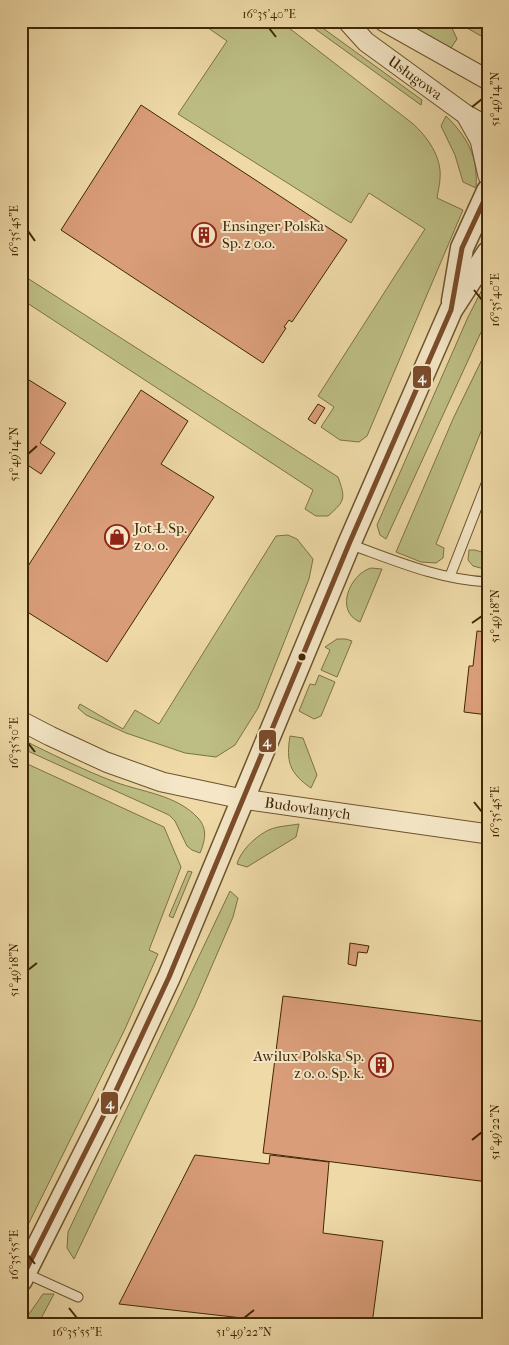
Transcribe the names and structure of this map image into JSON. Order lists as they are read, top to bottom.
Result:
{
  "streets": {
    "street": ["Usługowa", "Budowlanych"]
  },
  "places": {
    "building": ["Ensinger Polska Sp. z o.o.", "Awilux Polska Sp. z o. o. Sp. k."],
    "shop": ["Jot-Ł Sp. z o. o."]
  },
  "lines": ["transit line 4"],
  "coordinates": [
    "16°35'40\"E",
    "51°49'14\"N",
    "16°35'45\"E",
    "51°49'18\"N",
    "16°35'50\"E",
    "51°49'22\"N",
    "16°35'55\"E"
  ]
}
